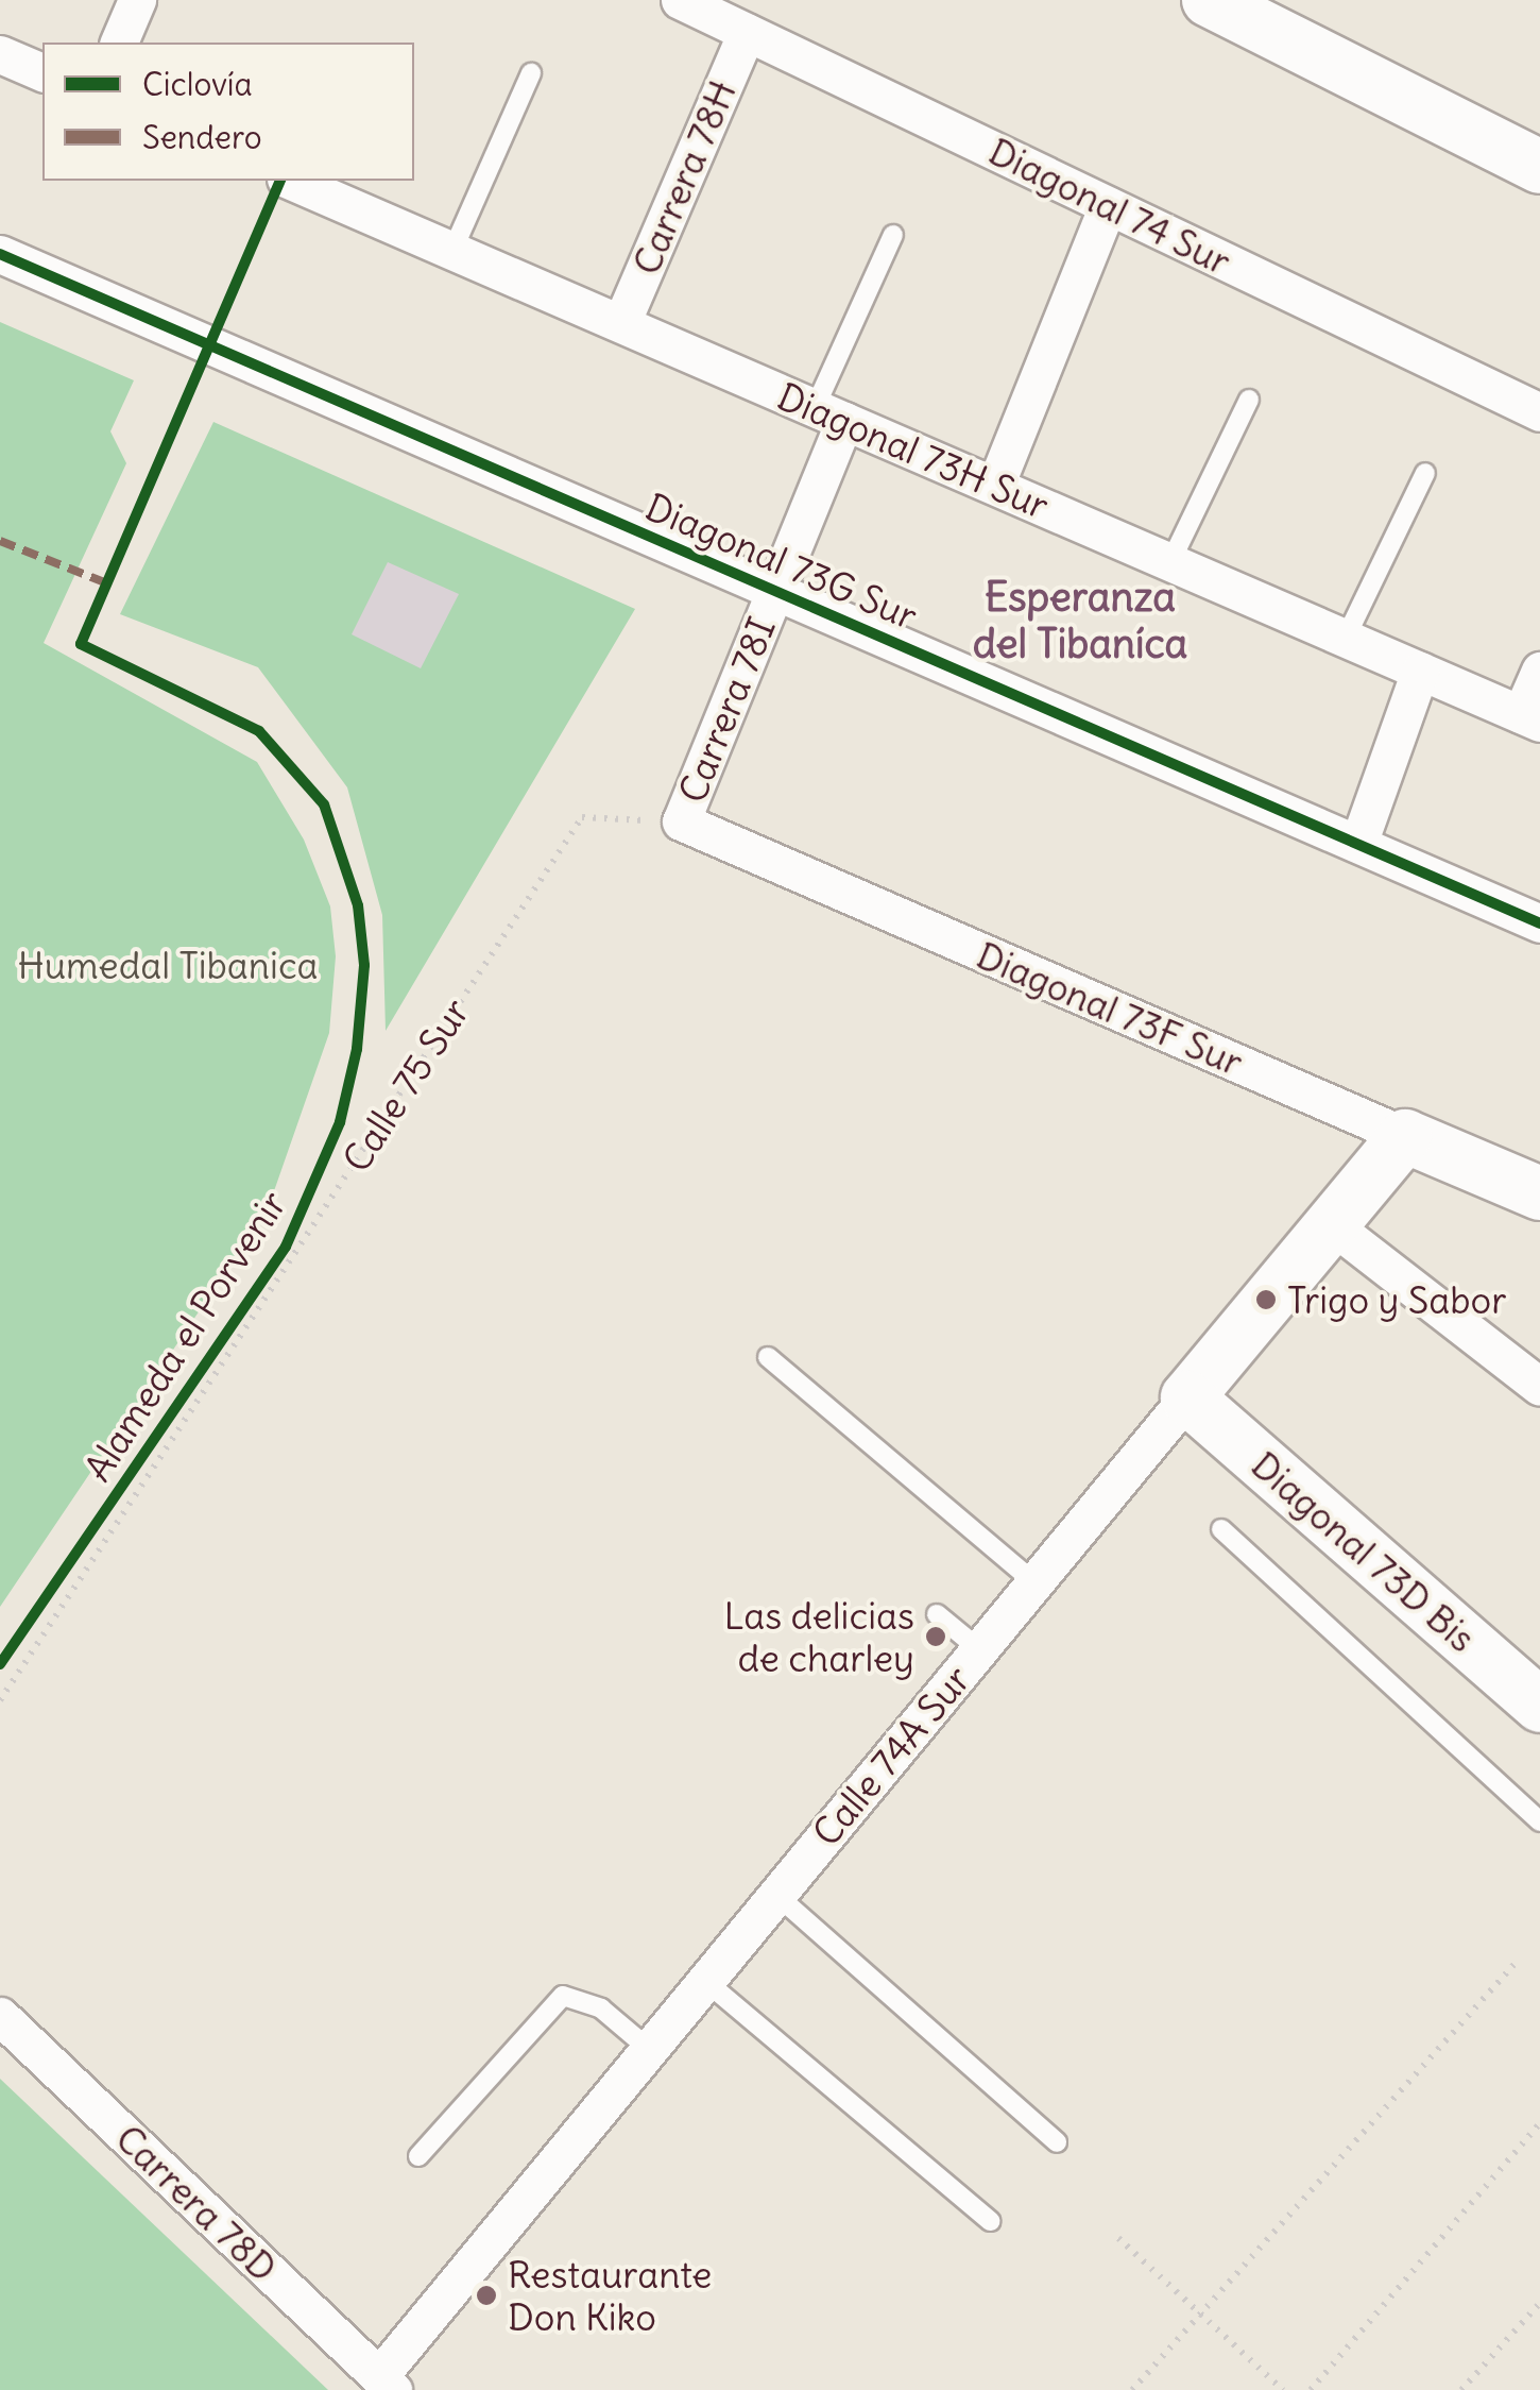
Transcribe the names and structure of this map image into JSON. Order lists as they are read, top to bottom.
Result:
{
  "streets": {
    "street": [
      "Carrera 78H",
      "Diagonal 74 Sur",
      "Diagonal 73H Sur",
      "Diagonal 73G Sur",
      "Carrera 78I",
      "Diagonal 73F Sur",
      "Diagonal 73D Bis",
      "Calle 74A Sur",
      "Carrera 78D"
    ],
    "path": ["Alameda el Porvenir"],
    "cycle path": ["Calle 75 Sur"]
  },
  "crossings": [
    ["Carrera 78H", "Diagonal 74 Sur"],
    ["Carrera 78H", "Diagonal 73H Sur"],
    ["Diagonal 73H Sur", "Carrera 78I"],
    ["Diagonal 73G Sur", "Carrera 78I"],
    ["Carrera 78I", "Diagonal 73F Sur"],
    ["Carrera 78I", "Calle 75 Sur"],
    ["Diagonal 73F Sur", "Calle 75 Sur"],
    ["Diagonal 73F Sur", "Calle 74A Sur"],
    ["Diagonal 73D Bis", "Calle 74A Sur"],
    ["Calle 74A Sur", "Carrera 78D"]
  ],
  "districts": ["Esperanza del Tibaníca"],
  "parks": ["Humedal Tibanica"],
  "places": ["Trigo y Sabor", "Las delicias de charley", "Restaurante Don Kiko"],
  "legend": ["Ciclovía", "Sendero"]
}
